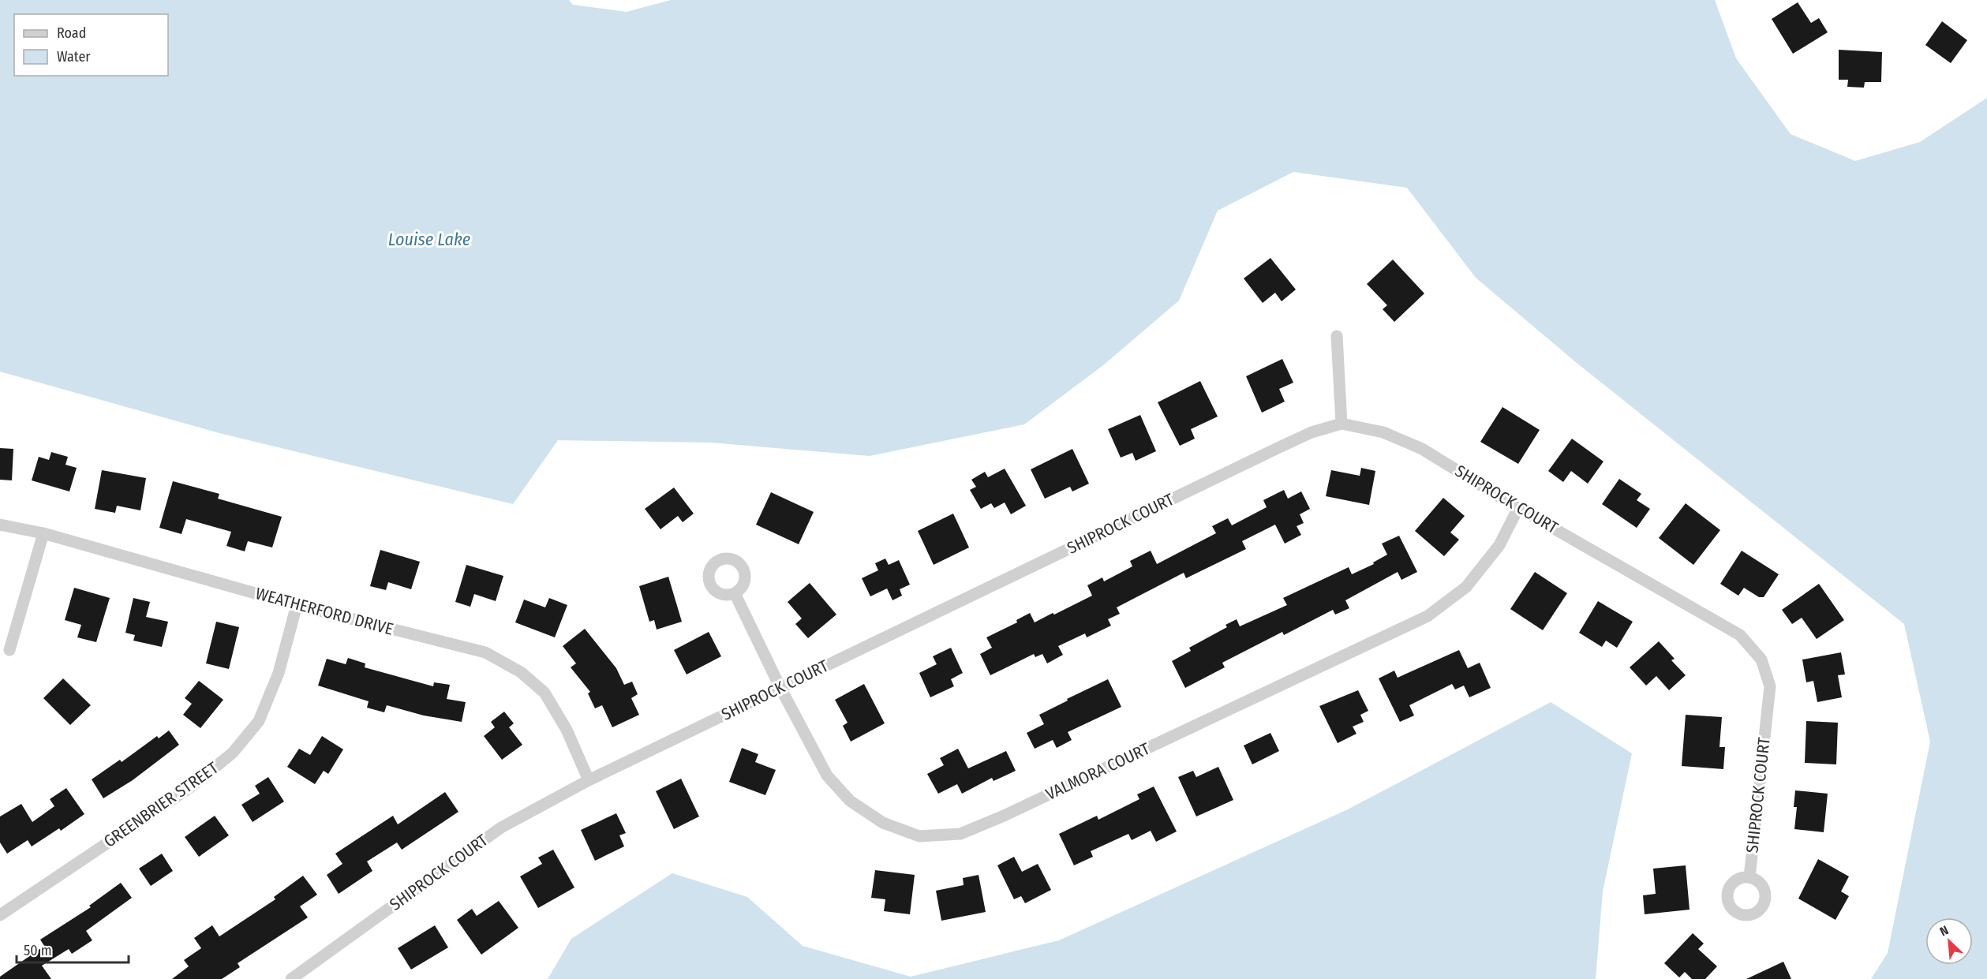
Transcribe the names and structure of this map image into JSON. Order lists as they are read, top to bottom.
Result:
{
  "streets": {
    "street": [
      "SHIPROCK COURT",
      "WEATHERFORD DRIVE",
      "VALMORA COURT",
      "GREENBRIER STREET"
    ]
  },
  "crossings": [
    ["SHIPROCK COURT", "WEATHERFORD DRIVE"],
    ["SHIPROCK COURT", "VALMORA COURT"],
    ["WEATHERFORD DRIVE", "GREENBRIER STREET"]
  ],
  "water": ["Louise Lake"],
  "legend": ["Road", "Water"],
  "scale_bar": "50 m",
  "north": "top left"
}
